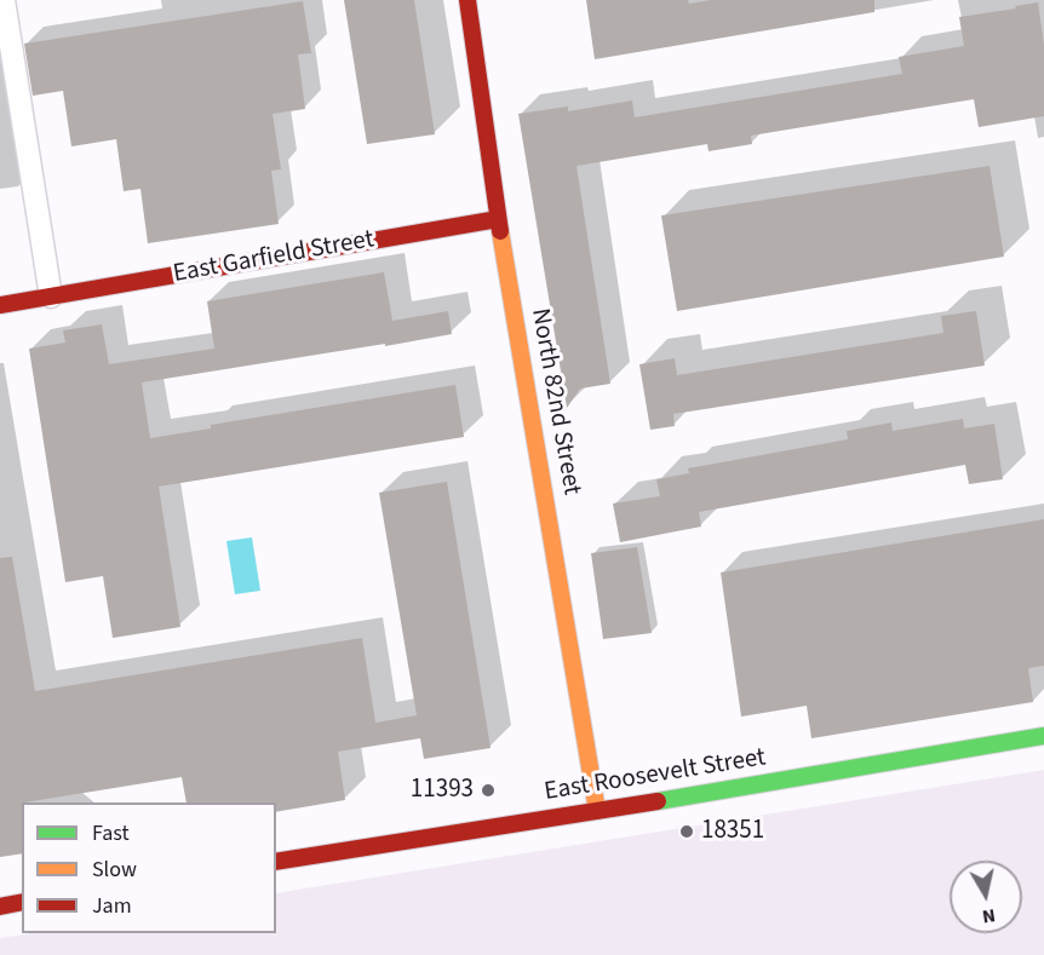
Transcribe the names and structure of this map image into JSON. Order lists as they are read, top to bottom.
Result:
{
  "streets": {
    "street": ["East Garfield Street", "North 82nd Street", "East Roosevelt Street"]
  },
  "crossings": [
    ["East Garfield Street", "North 82nd Street"],
    ["North 82nd Street", "East Roosevelt Street"]
  ],
  "places": ["11393", "18351"],
  "legend": ["Fast", "Slow", "Jam"],
  "north": "bottom"
}
